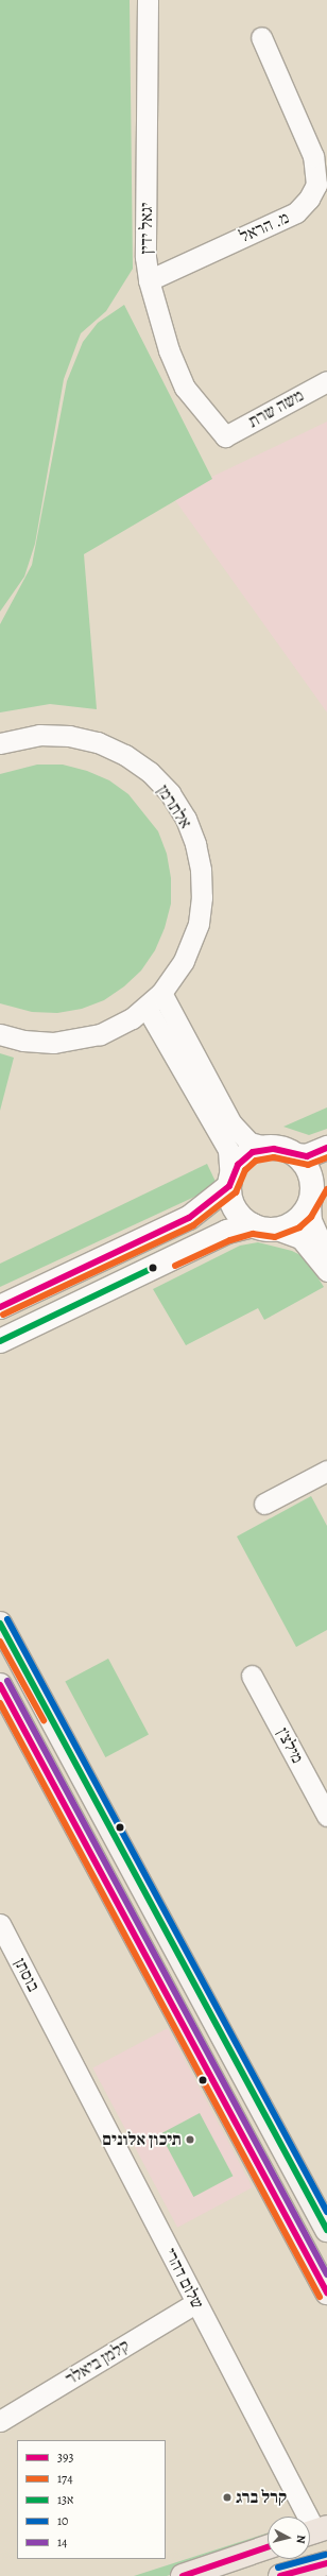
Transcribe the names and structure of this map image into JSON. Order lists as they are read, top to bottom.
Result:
{
  "streets": {
    "street": [
      "מ. הראל",
      "יגאל ידין",
      "משה שרת",
      "אלתרמן",
      "מילצ'ן",
      "בוסתן",
      "שלום דהרי",
      "קלמן ביאלר"
    ]
  },
  "crossings": [
    ["מ. הראל", "יגאל ידין"],
    ["יגאל ידין", "משה שרת"],
    ["בוסתן", "שלום דהרי"],
    ["שלום דהרי", "קלמן ביאלר"]
  ],
  "places": ["תיכון אלונים", "קרל ברג"],
  "lines": [
    "transit line 393",
    "transit line 174",
    "transit line 13א",
    "transit line 10",
    "transit line 14"
  ],
  "legend": [
    "393",
    "174",
    "13א",
    "10",
    "14"
  ],
  "north": "right"
}
